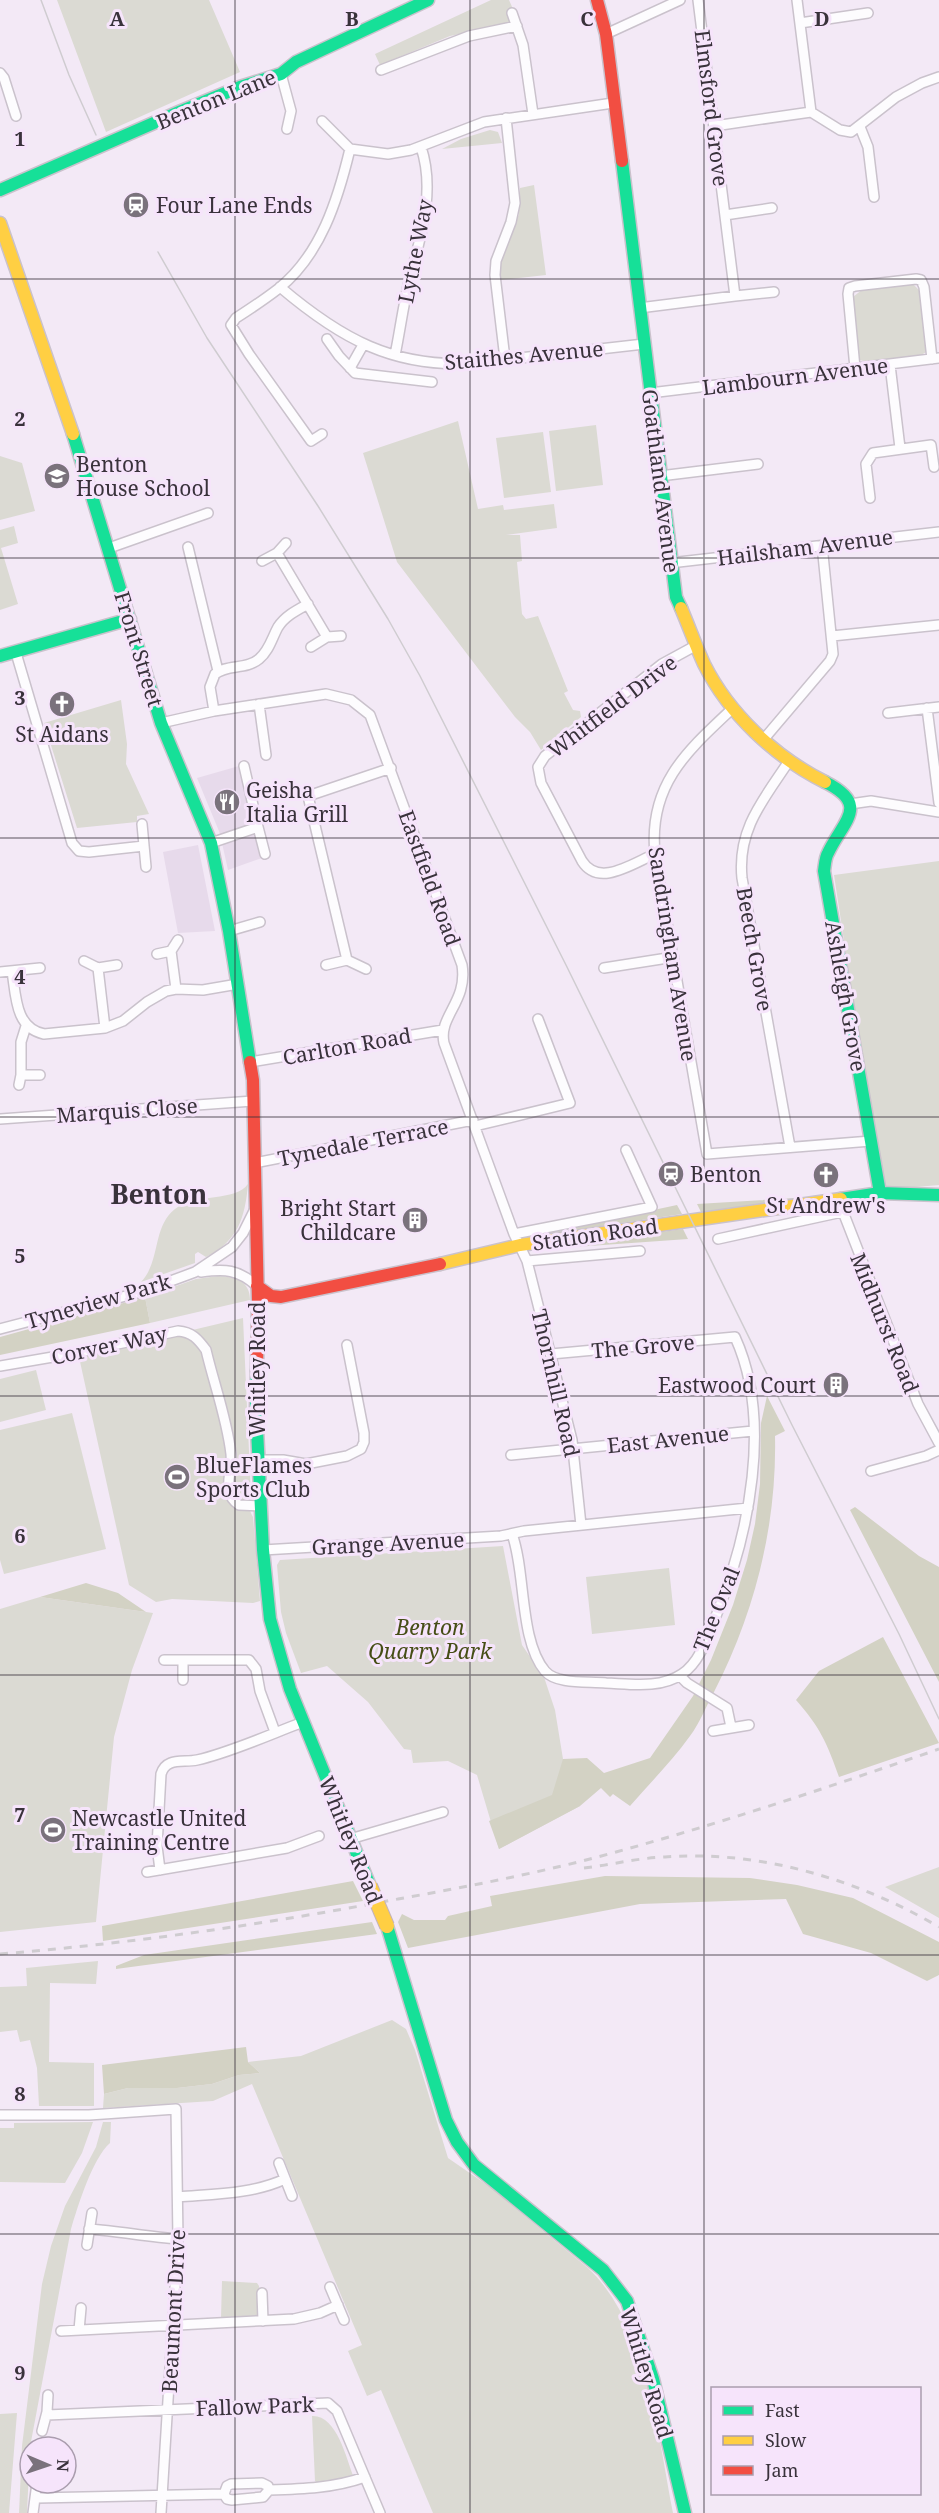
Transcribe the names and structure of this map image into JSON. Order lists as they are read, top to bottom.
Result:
{
  "streets": {
    "main road": [
      "Benton Lane",
      "Goathland Avenue",
      "Front Street",
      "Ashleigh Grove",
      "Station Road",
      "Whitley Road"
    ],
    "street": [
      "Elmsford Grove",
      "Lythe Way",
      "Staithes Avenue",
      "Lambourn Avenue",
      "Hailsham Avenue",
      "Whitfield Drive",
      "Eastfield Road",
      "Beech Grove",
      "Sandringham Avenue",
      "Carlton Road",
      "Marquis Close",
      "Tynedale Terrace",
      "Tyneview Park",
      "Midhurst Road",
      "Corver Way",
      "The Grove",
      "Thornhill Road",
      "East Avenue",
      "Grange Avenue",
      "The Oval",
      "Beaumont Drive",
      "Fallow Park"
    ]
  },
  "crossings": [
    ["Lythe Way", "Staithes Avenue"],
    ["Staithes Avenue", "Goathland Avenue"],
    ["Lambourn Avenue", "Goathland Avenue"],
    ["Goathland Avenue", "Hailsham Avenue"],
    ["Goathland Avenue", "Whitfield Drive"],
    ["Goathland Avenue", "Beech Grove"],
    ["Goathland Avenue", "Sandringham Avenue"],
    ["Goathland Avenue", "Ashleigh Grove"],
    ["Front Street", "Eastfield Road"],
    ["Front Street", "Carlton Road"],
    ["Front Street", "Whitley Road"],
    ["Whitfield Drive", "Sandringham Avenue"],
    ["Eastfield Road", "Carlton Road"],
    ["Beech Grove", "Sandringham Avenue"],
    ["Ashleigh Grove", "Station Road"],
    ["Marquis Close", "Whitley Road"],
    ["Tynedale Terrace", "Whitley Road"],
    ["Station Road", "Tyneview Park"],
    ["Station Road", "Midhurst Road"],
    ["Station Road", "Whitley Road"],
    ["Station Road", "Thornhill Road"],
    ["Tyneview Park", "Whitley Road"],
    ["Corver Way", "Whitley Road"],
    ["The Grove", "Thornhill Road"],
    ["The Grove", "The Oval"],
    ["Whitley Road", "Grange Avenue"],
    ["Thornhill Road", "East Avenue"],
    ["Thornhill Road", "Grange Avenue"],
    ["East Avenue", "The Oval"],
    ["Grange Avenue", "The Oval"],
    ["Beaumont Drive", "Fallow Park"]
  ],
  "districts": ["Benton"],
  "parks": ["Benton Quarry Park"],
  "places": {
    "station": ["Four Lane Ends", "Benton"],
    "school or university": ["Benton House School"],
    "church": ["St Aidans", "St Andrew's"],
    "restaurant": ["Geisha Italia Grill"],
    "building": ["Bright Start Childcare", "Eastwood Court"],
    "sports": ["BlueFlames Sports Club", "Newcastle United Training Centre"]
  },
  "legend": ["Fast", "Slow", "Jam"],
  "north": "right",
  "grid": {
    "columns": [
      "A",
      "B",
      "C",
      "D"
    ],
    "rows": [
      "1",
      "2",
      "3",
      "4",
      "5",
      "6",
      "7",
      "8",
      "9"
    ]
  }
}
